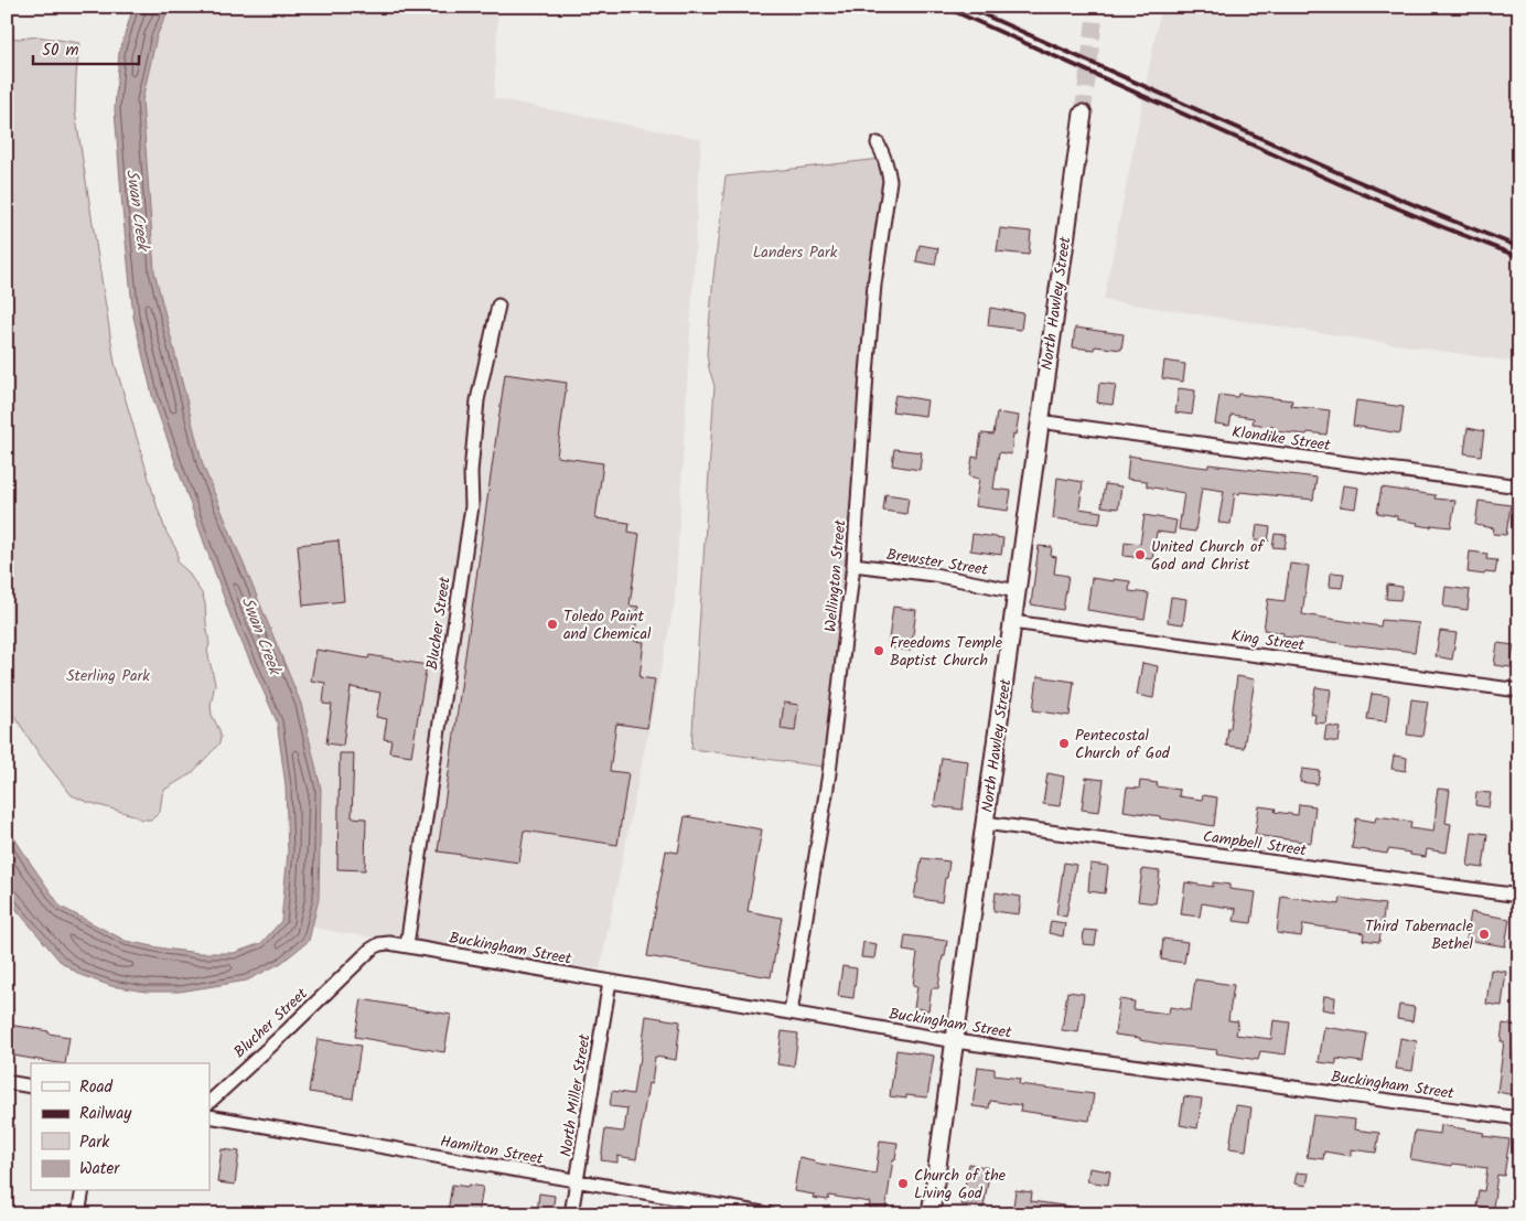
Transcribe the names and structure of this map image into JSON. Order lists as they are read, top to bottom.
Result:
{
  "streets": {
    "street": [
      "North Hawley Street",
      "Klondike Street",
      "Brewster Street",
      "Wellington Street",
      "Blucher Street",
      "King Street",
      "Campbell Street",
      "Buckingham Street",
      "North Miller Street",
      "Hamilton Street"
    ]
  },
  "crossings": [
    ["North Hawley Street", "Klondike Street"],
    ["North Hawley Street", "Brewster Street"],
    ["North Hawley Street", "King Street"],
    ["North Hawley Street", "Campbell Street"],
    ["North Hawley Street", "Buckingham Street"],
    ["Brewster Street", "Wellington Street"],
    ["Wellington Street", "Buckingham Street"],
    ["Blucher Street", "Buckingham Street"],
    ["Buckingham Street", "North Miller Street"],
    ["North Miller Street", "Hamilton Street"]
  ],
  "water": ["Swan Creek"],
  "parks": ["Landers Park", "Sterling Park"],
  "places": [
    "United Church of God and Christ",
    "Toledo Paint and Chemical",
    "Freedoms Temple Baptist Church",
    "Pentecostal Church of God",
    "Third Tabernacle Bethel",
    "Church of the Living God"
  ],
  "legend": [
    "Road",
    "Railway",
    "Park",
    "Water"
  ],
  "scale_bar": "50 m"
}
